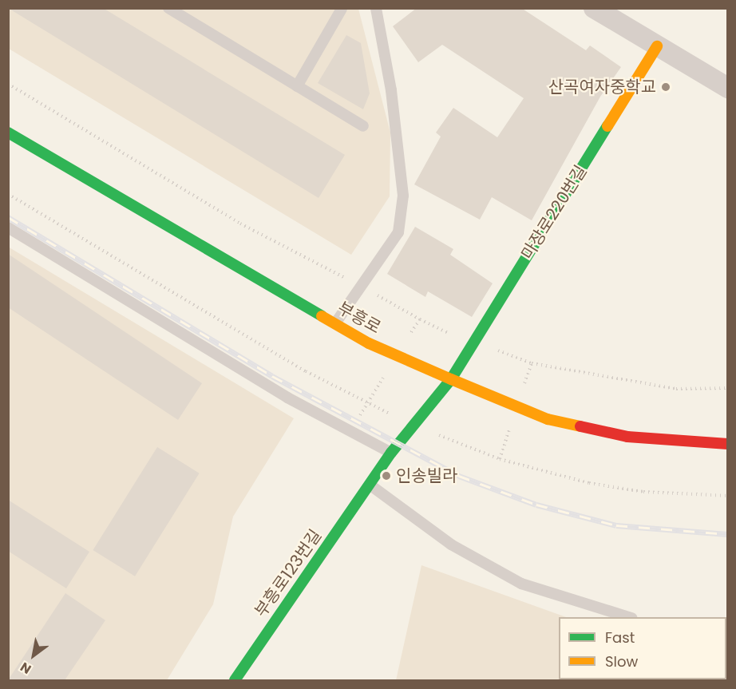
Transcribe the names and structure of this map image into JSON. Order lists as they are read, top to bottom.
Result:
{
  "streets": {
    "main road": ["마장로220번길", "부흥로", "부흥로123번길"]
  },
  "crossings": [
    ["마장로220번길", "부흥로"],
    ["마장로220번길", "부흥로123번길"],
    ["부흥로", "부흥로123번길"]
  ],
  "places": ["산곡여자중학교", "인송빌라"],
  "legend": ["Fast", "Slow"],
  "north": "bottom left"
}
